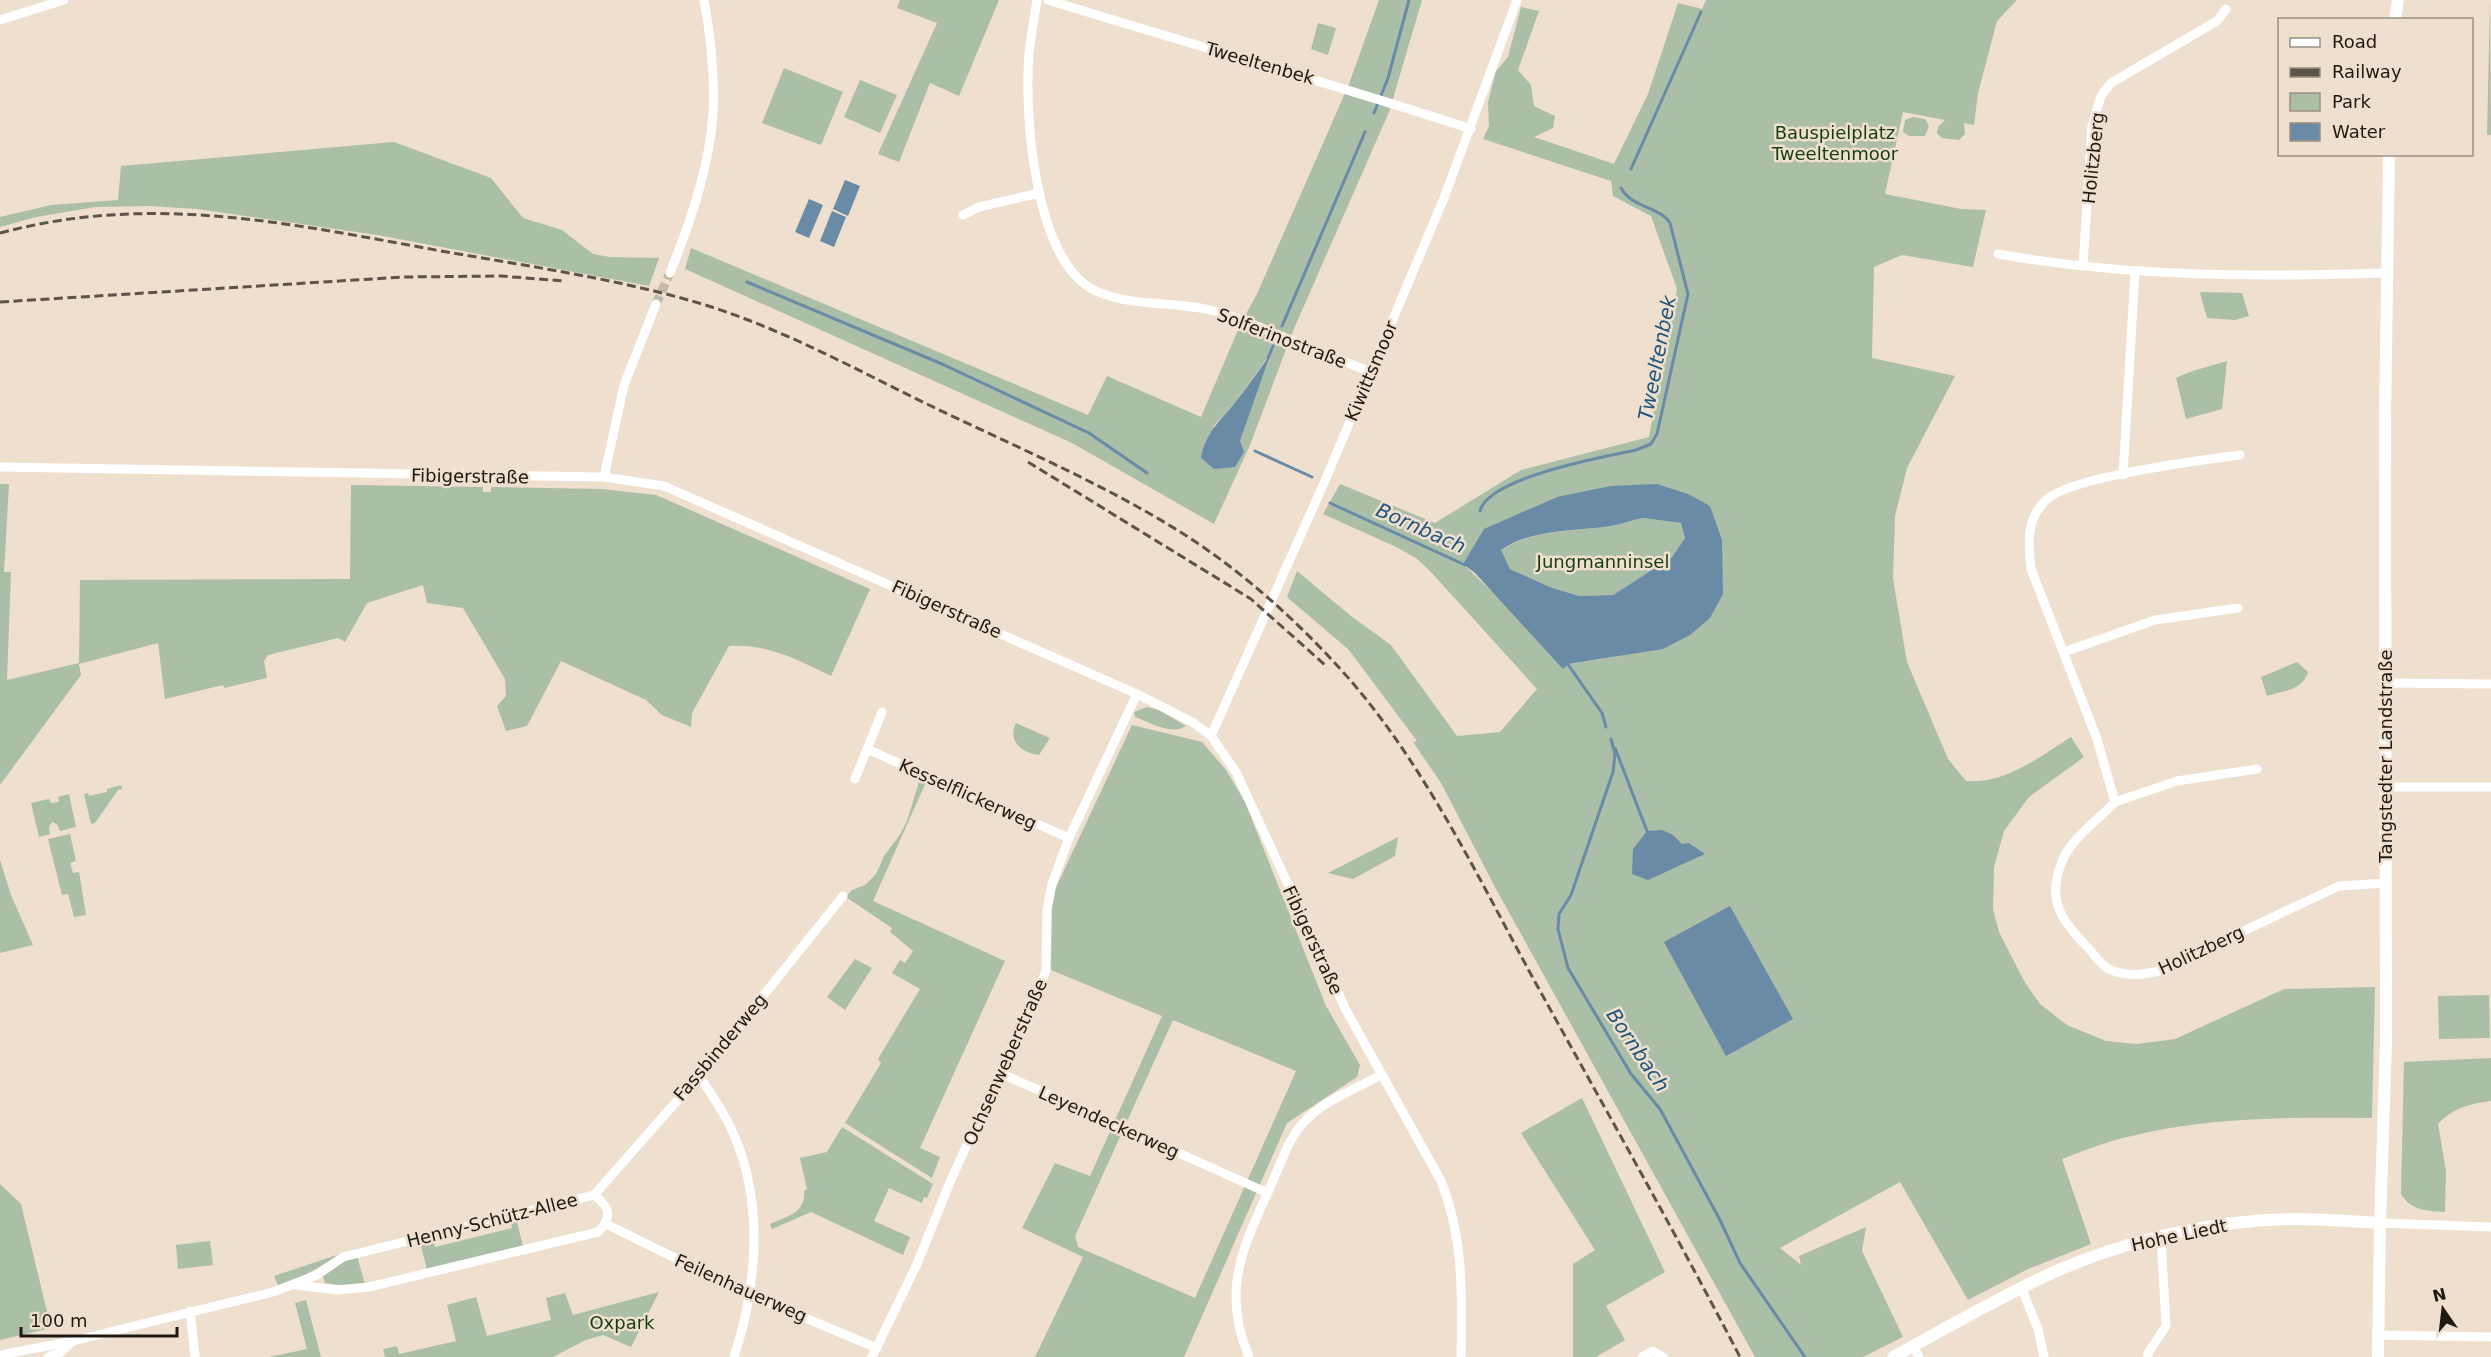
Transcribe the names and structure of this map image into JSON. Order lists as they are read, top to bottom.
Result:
{
  "streets": {
    "street": [
      "Tweeltenbek",
      "Holitzberg",
      "Solferinostraße",
      "Kiwittsmoor",
      "Fibigerstraße",
      "Tangstedter Landstraße",
      "Kesselflickerweg",
      "Fassbinderweg",
      "Ochsenweberstraße",
      "Leyendeckerweg",
      "Henny-Schütz-Allee",
      "Hohe Liedt",
      "Feilenhauerweg"
    ]
  },
  "crossings": [
    ["Tweeltenbek", "Kiwittsmoor"],
    ["Holitzberg", "Tangstedter Landstraße"],
    ["Solferinostraße", "Kiwittsmoor"],
    ["Kiwittsmoor", "Fibigerstraße"],
    ["Fibigerstraße", "Ochsenweberstraße"],
    ["Tangstedter Landstraße", "Hohe Liedt"],
    ["Kesselflickerweg", "Ochsenweberstraße"],
    ["Fassbinderweg", "Henny-Schütz-Allee"],
    ["Ochsenweberstraße", "Leyendeckerweg"],
    ["Ochsenweberstraße", "Feilenhauerweg"],
    ["Henny-Schütz-Allee", "Feilenhauerweg"]
  ],
  "water": ["Tweeltenbek", "Bornbach"],
  "parks": ["Bauspielplatz Tweeltenmoor", "Jungmanninsel", "Oxpark"],
  "legend": [
    "Road",
    "Railway",
    "Park",
    "Water"
  ],
  "scale_bar": "100 m",
  "north": "top"
}
